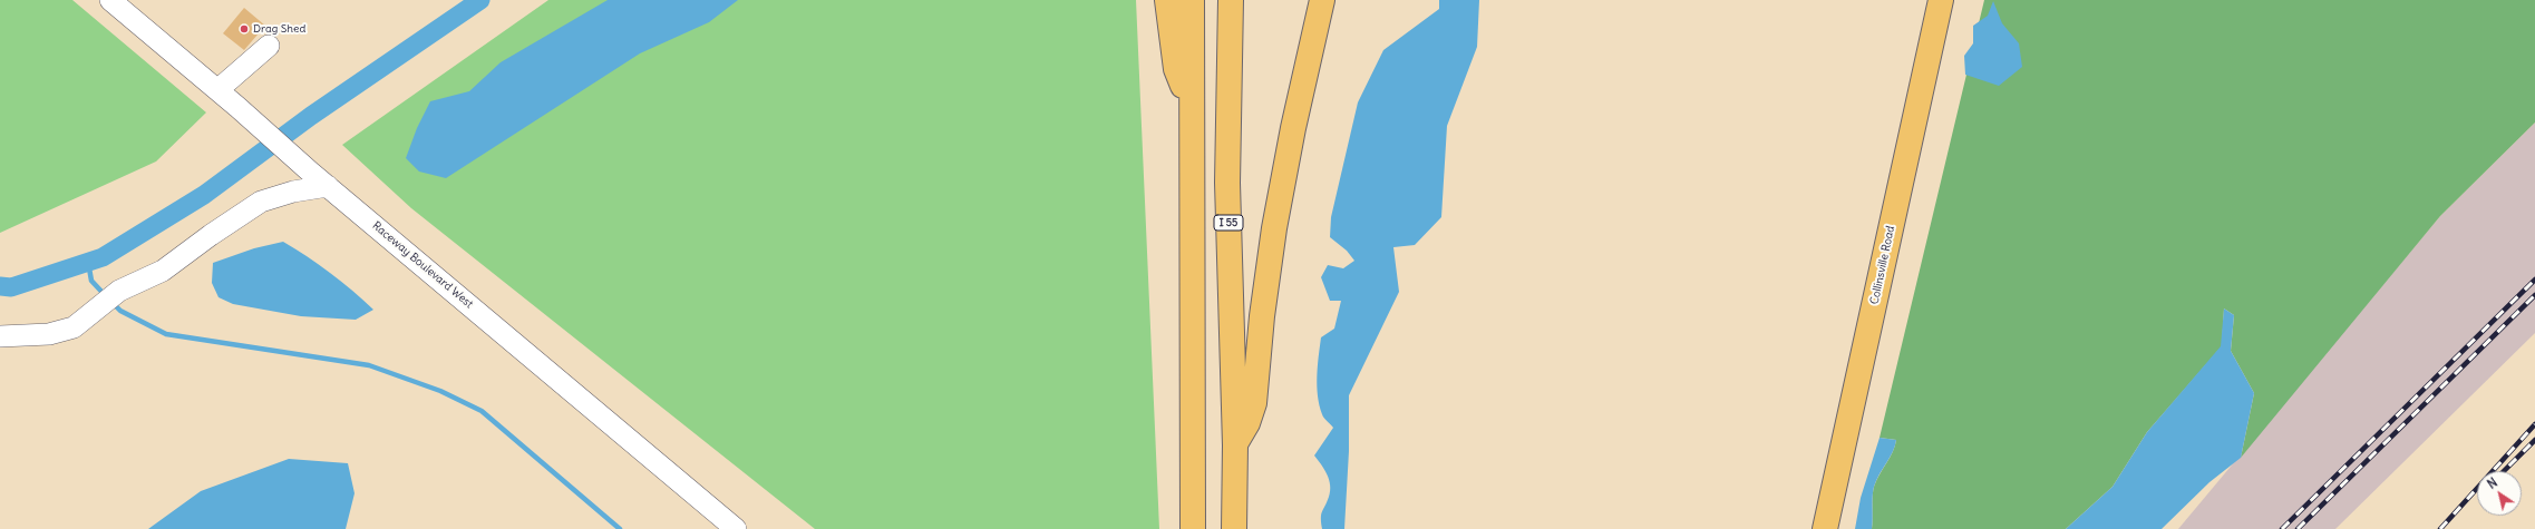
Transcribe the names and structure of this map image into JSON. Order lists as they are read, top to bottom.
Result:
{
  "streets": {
    "main road": ["I 55", "Collinsville Road"],
    "street": ["Raceway Boulevard West"]
  },
  "places": ["Drag Shed"],
  "north": "top left"
}
